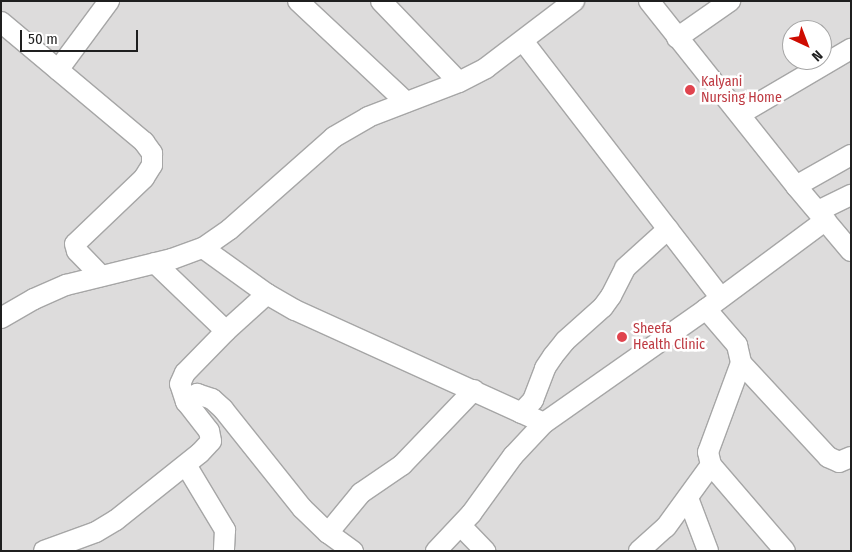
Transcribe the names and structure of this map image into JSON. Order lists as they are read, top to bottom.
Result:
{
  "places": ["Kalyani Nursing Home", "Sheefa Health Clinic"],
  "scale_bar": "50 m",
  "north": "bottom right"
}
